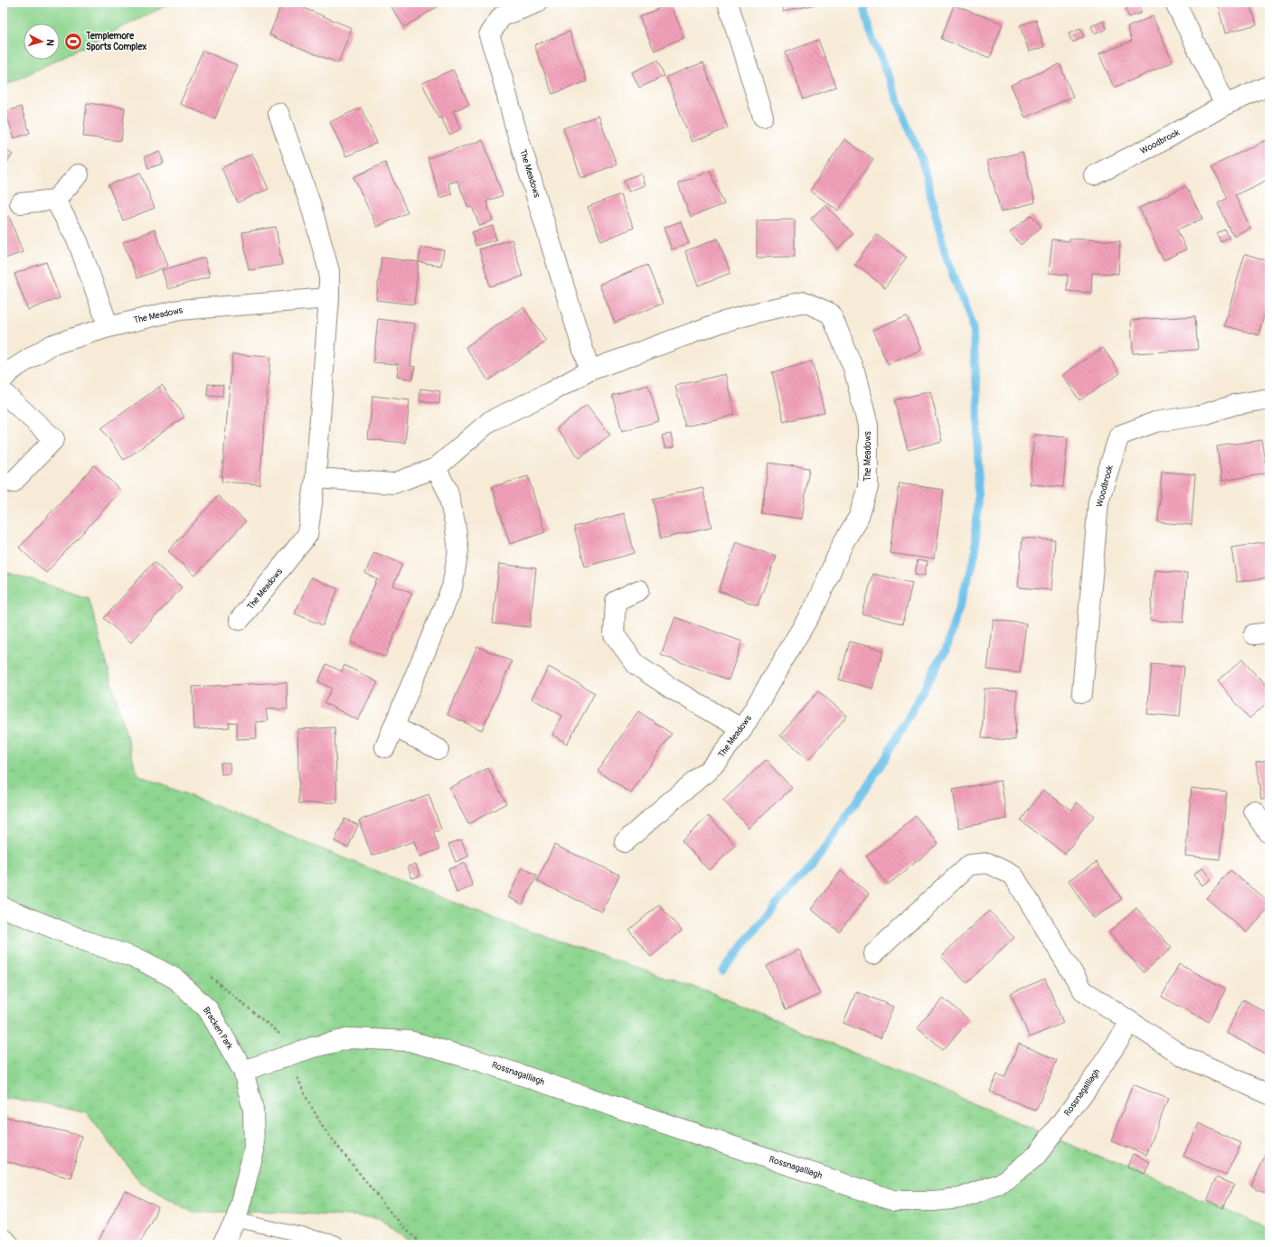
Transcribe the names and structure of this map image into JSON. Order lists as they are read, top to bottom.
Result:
{
  "streets": {
    "street": [
      "Woodbrook",
      "The Meadows",
      "Bracken Park",
      "Rossnagalliagh"
    ]
  },
  "crossings": [
    ["Bracken Park", "Rossnagalliagh"]
  ],
  "places": {
    "sports": ["Templemore Sports Complex"]
  },
  "north": "right"
}
